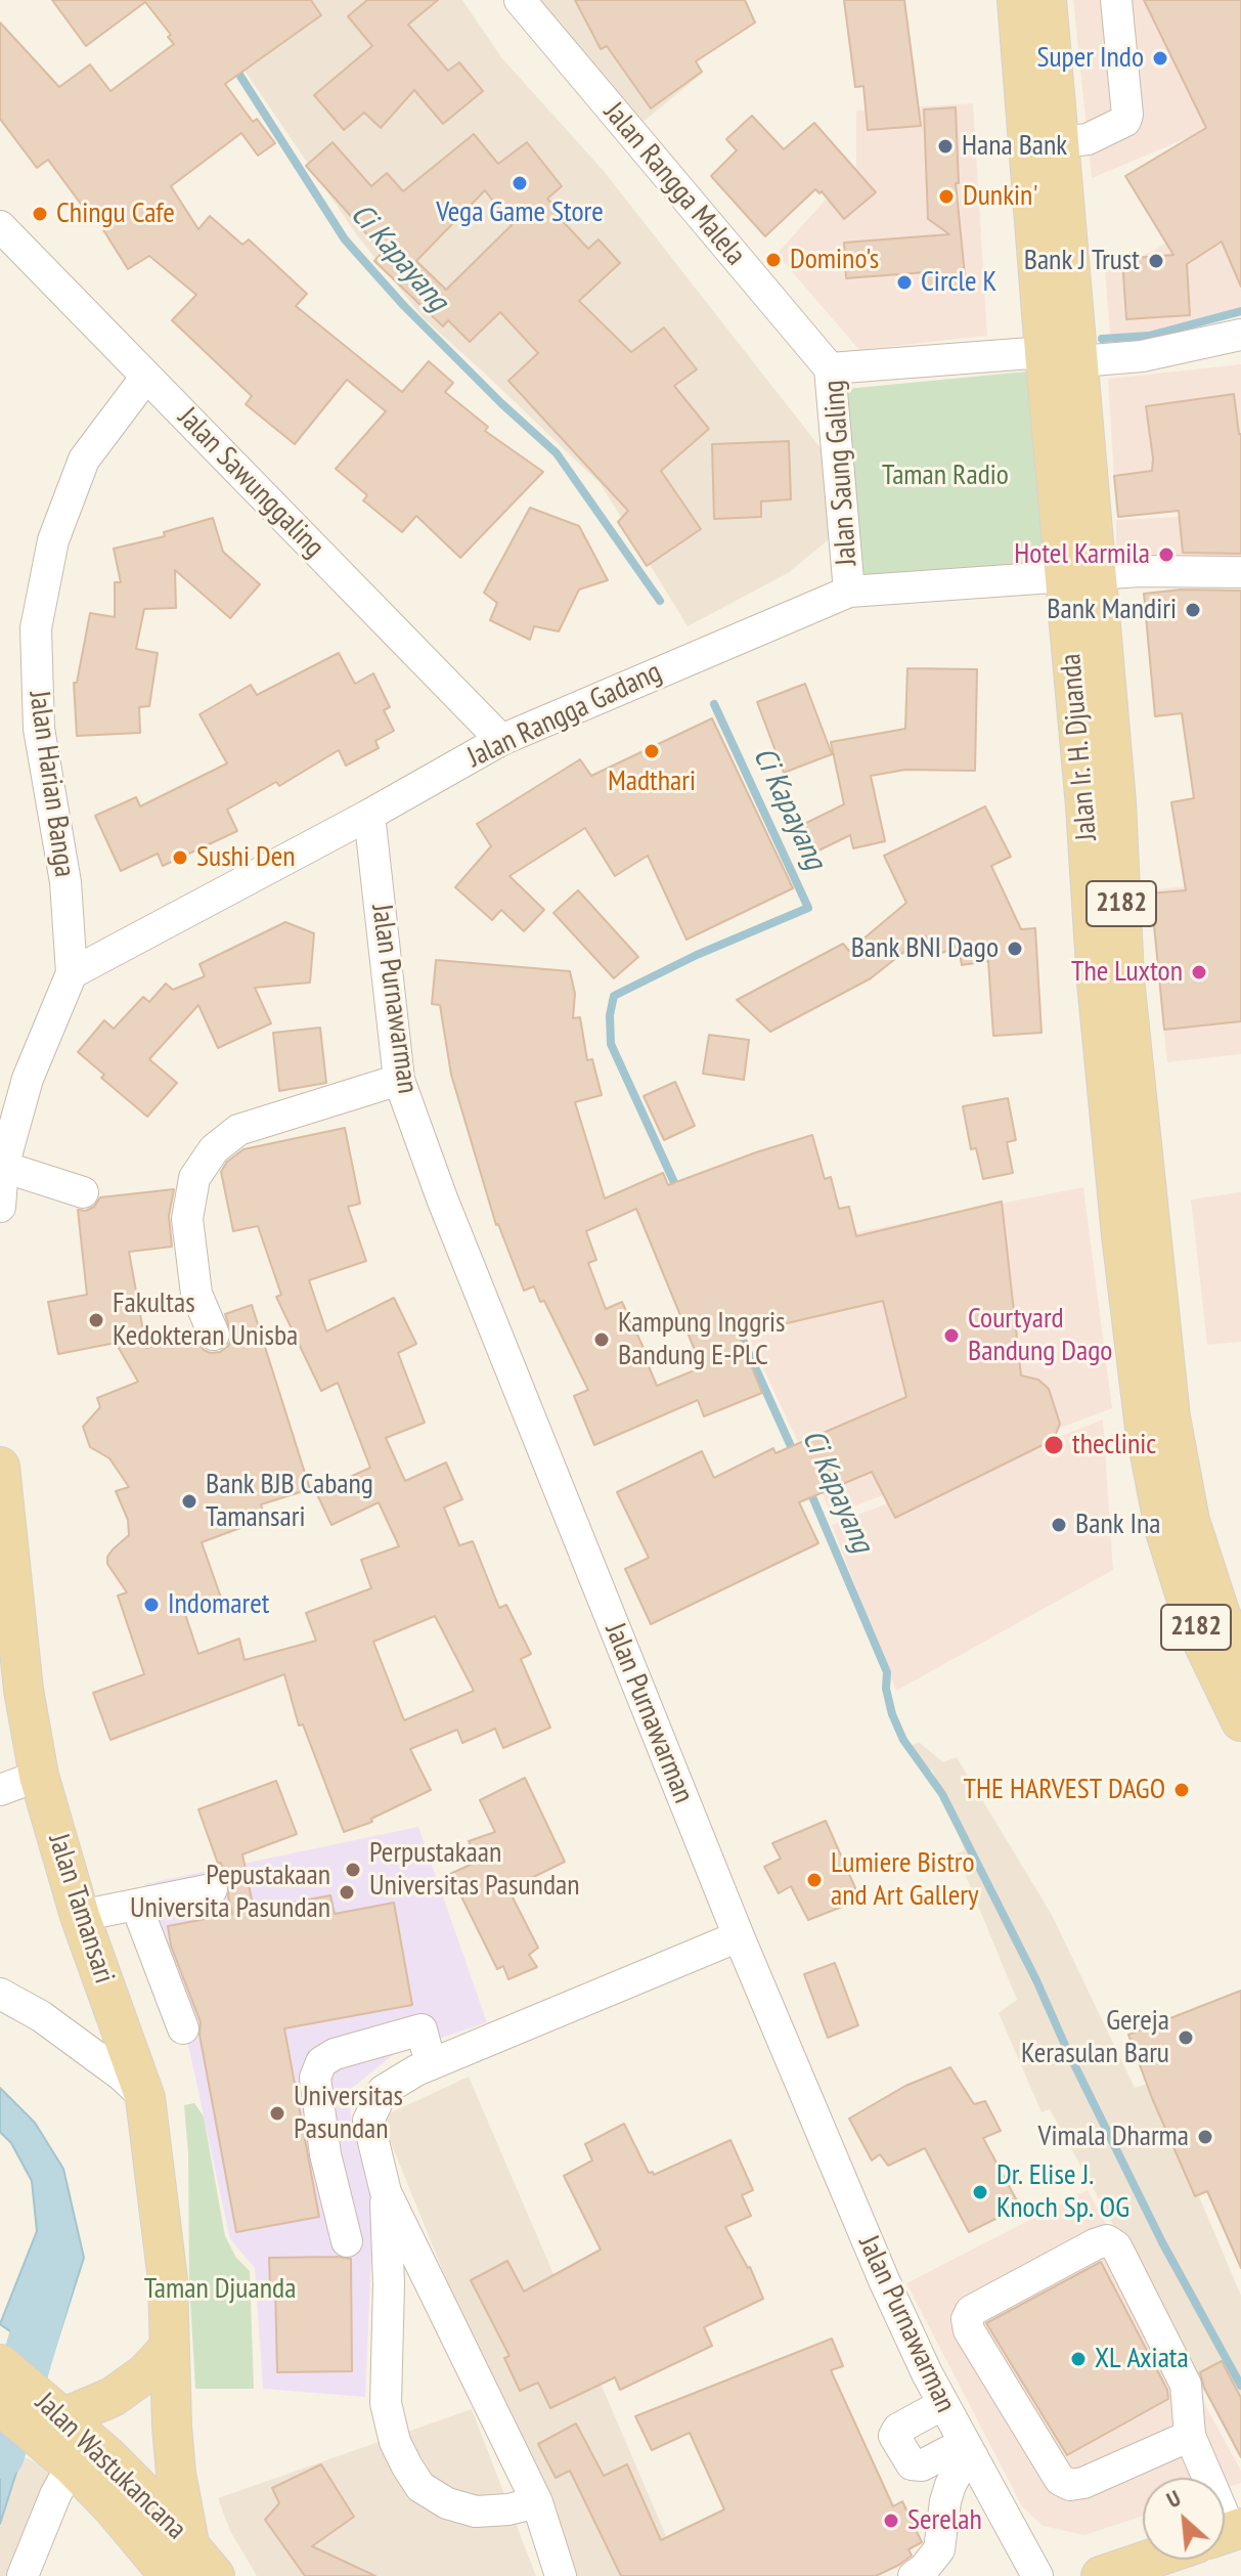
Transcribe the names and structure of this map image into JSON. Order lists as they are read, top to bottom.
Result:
{
  "streets": {
    "main road": [
      "Jalan Ir. H. Djuanda",
      "2182",
      "Jalan Tamansari",
      "Jalan Wastukancana"
    ],
    "street": [
      "Jalan Rangga Malela",
      "Jalan Saung Galing",
      "Jalan Sawunggaling",
      "Jalan Rangga Gadang",
      "Jalan Harian Banga",
      "Jalan Purnawarman"
    ]
  },
  "crossings": [
    ["Jalan Rangga Malela", "Jalan Saung Galing"],
    ["Jalan Saung Galing", "Jalan Rangga Gadang"],
    ["Jalan Saung Galing", "Jalan Ir. H. Djuanda"],
    ["Jalan Sawunggaling", "Jalan Rangga Gadang"],
    ["Jalan Sawunggaling", "Jalan Harian Banga"],
    ["Jalan Rangga Gadang", "Jalan Ir. H. Djuanda"],
    ["Jalan Rangga Gadang", "Jalan Harian Banga"],
    ["Jalan Rangga Gadang", "Jalan Purnawarman"],
    ["Jalan Tamansari", "Jalan Wastukancana"]
  ],
  "water": ["Ci Kapayang"],
  "parks": ["Taman Radio", "Taman Djuanda"],
  "places": [
    "Super Indo",
    "Hana Bank",
    "Vega Game Store",
    "Dunkin'",
    "Chingu Cafe",
    "Domino's",
    "Bank J Trust",
    "Circle K",
    "Hotel Karmila",
    "Bank Mandiri",
    "Madthari",
    "Sushi Den",
    "Bank BNI Dago",
    "The Luxton",
    "Fakultas Kedokteran Unisba",
    "Courtyard Bandung Dago",
    "Kampung Inggris Bandung E-PLC",
    "theclinic",
    "Bank BJB Cabang Tamansari",
    "Bank Ina",
    "Indomaret",
    "THE HARVEST DAGO",
    "Perpustakaan Universitas Pasundan",
    "Lumiere Bistro and Art Gallery",
    "Pepustakaan Universita Pasundan",
    "Gereja Kerasulan Baru",
    "Universitas Pasundan",
    "Vimala Dharma",
    "Dr. Elise J. Knoch Sp. OG",
    "XL Axiata",
    "Serelah"
  ],
  "north": "top left"
}
